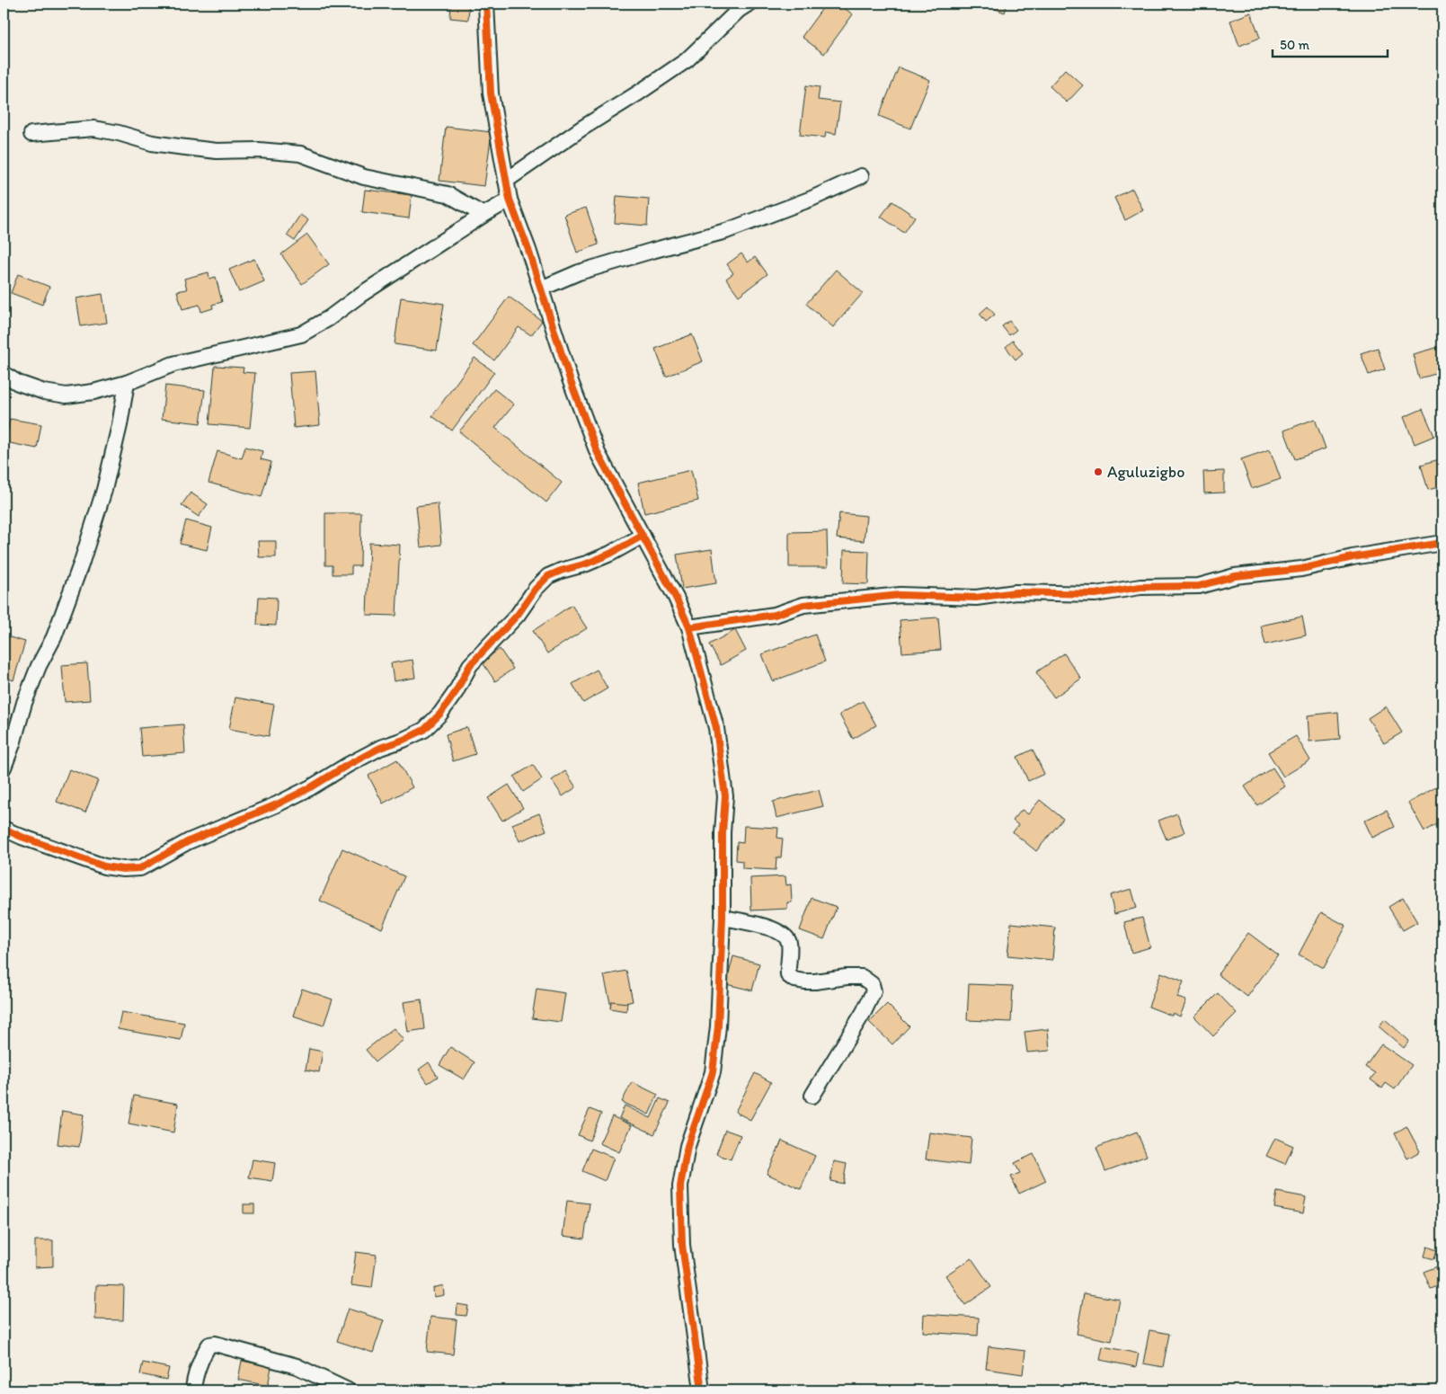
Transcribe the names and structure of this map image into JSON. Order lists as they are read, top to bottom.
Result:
{
  "places": ["Aguluzigbo"],
  "scale_bar": "50 m"
}
